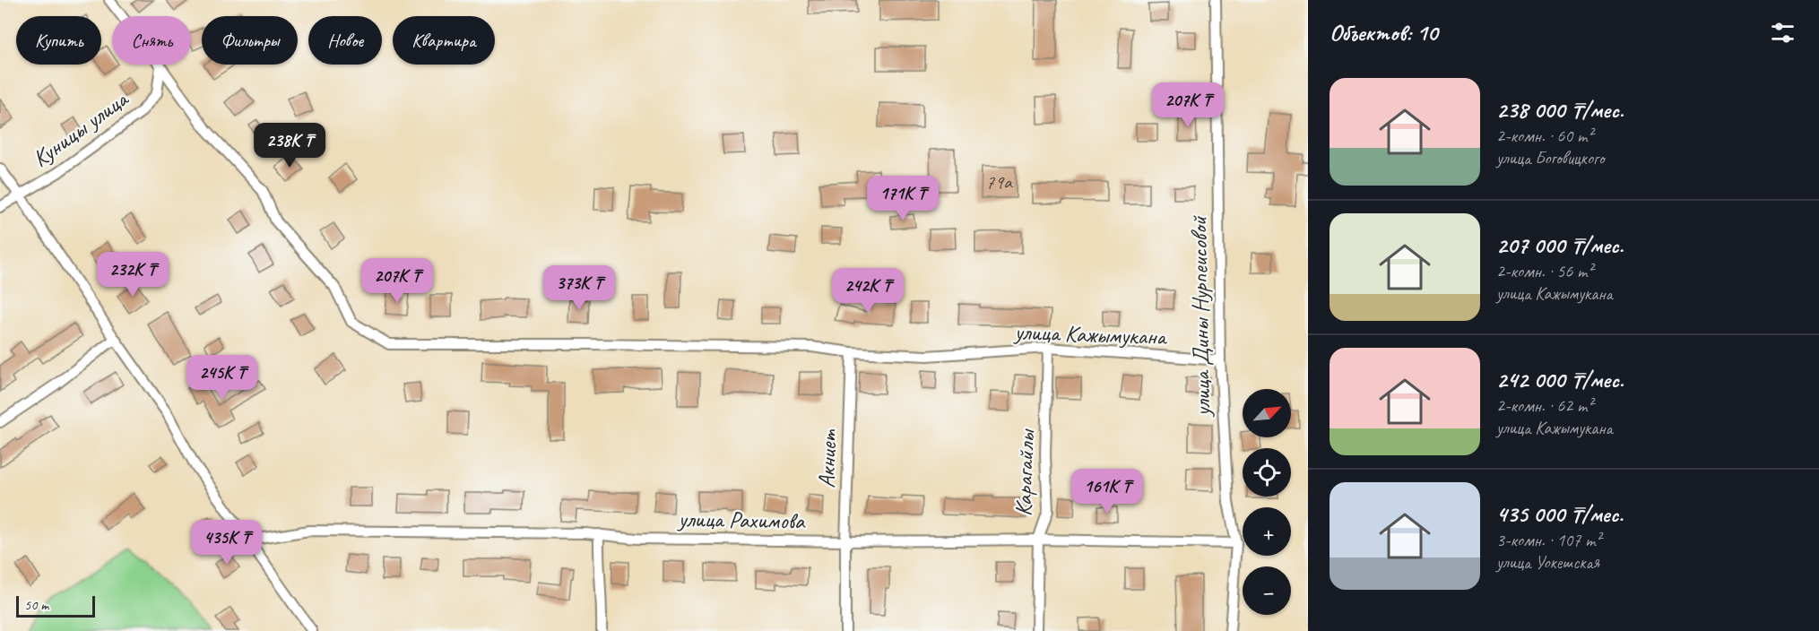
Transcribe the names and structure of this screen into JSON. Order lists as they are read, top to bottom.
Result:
{
  "streets": {
    "street": [
      "Куницы улица",
      "улица Дины Нурпеисовой",
      "улица Кажымукана",
      "Акниет",
      "Карагайлы",
      "улица Рахимова"
    ]
  },
  "crossings": [
    ["Куницы улица", "улица Кажымукана"],
    ["улица Дины Нурпеисовой", "улица Кажымукана"],
    ["улица Дины Нурпеисовой", "улица Рахимова"],
    ["улица Кажымукана", "Акниет"],
    ["улица Кажымукана", "Карагайлы"],
    ["Акниет", "улица Рахимова"],
    ["Карагайлы", "улица Рахимова"]
  ],
  "house_numbers": ["79а"],
  "scale_bar": "50 m",
  "north": "top right",
  "page": {
    "heading": "Объектов: 10",
    "chip": [
      "Купить",
      "Снять",
      "Фильтры",
      "Новое",
      "Квартира"
    ],
    "list": [
      {
        "name": "238 000 ₸/мес.",
        "note": "2-комн. · 60 m² · улица Боговицкого"
      },
      {
        "name": "207 000 ₸/мес.",
        "note": "2-комн. · 56 m² · улица Кажымукана"
      },
      {
        "name": "242 000 ₸/мес.",
        "note": "2-комн. · 62 m² · улица Кажымукана"
      },
      {
        "name": "435 000 ₸/мес.",
        "note": "3-комн. · 107 m² · улица Уокешская"
      }
    ],
    "price": [
      "207K ₸",
      "238K ₸",
      "171K ₸",
      "232K ₸",
      "207K ₸",
      "373K ₸",
      "242K ₸",
      "245K ₸",
      "161K ₸",
      "435K ₸"
    ],
    "map_buttons": ["+", "−"],
    "scale": "50 m"
  }
}
